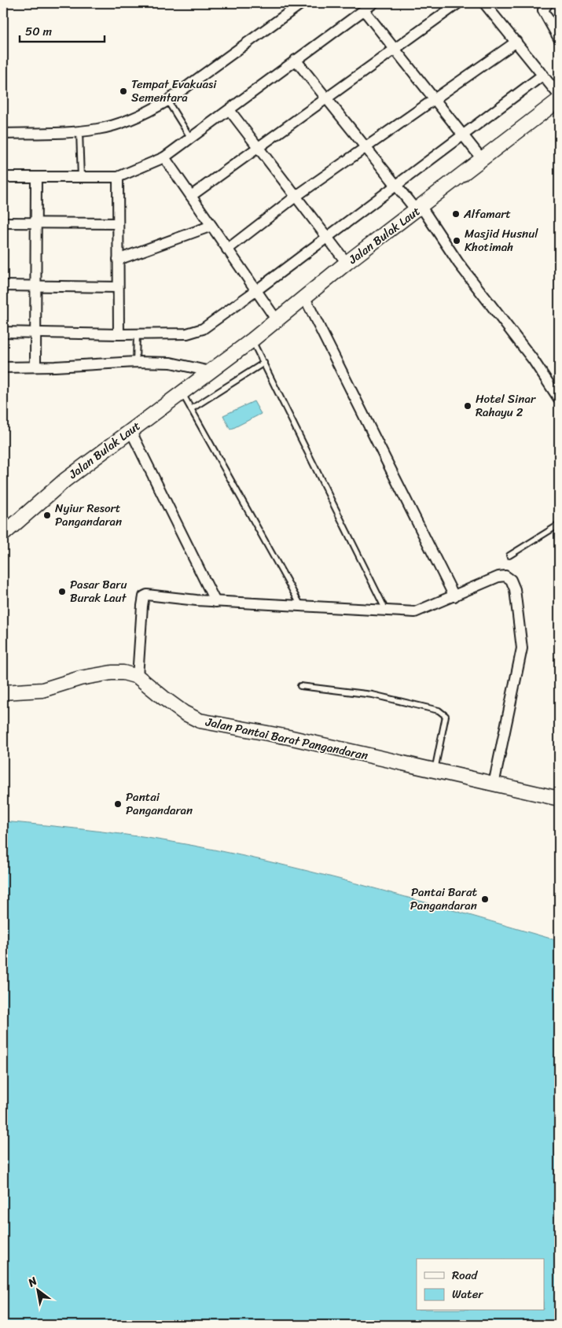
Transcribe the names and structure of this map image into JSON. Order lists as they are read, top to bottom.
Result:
{
  "streets": {
    "street": ["Jalan Bulak Laut", "Jalan Pantai Barat Pangandaran"]
  },
  "places": [
    "Tempat Evakuasi Sementara",
    "Alfamart",
    "Masjid Husnul Khotimah",
    "Hotel Sinar Rahayu 2",
    "Nyiur Resort Pangandaran",
    "Pasar Baru Burak Laut",
    "Pantai Pangandaran",
    "Pantai Barat Pangandaran"
  ],
  "legend": ["Road", "Water"],
  "scale_bar": "50 m",
  "north": "top left"
}
